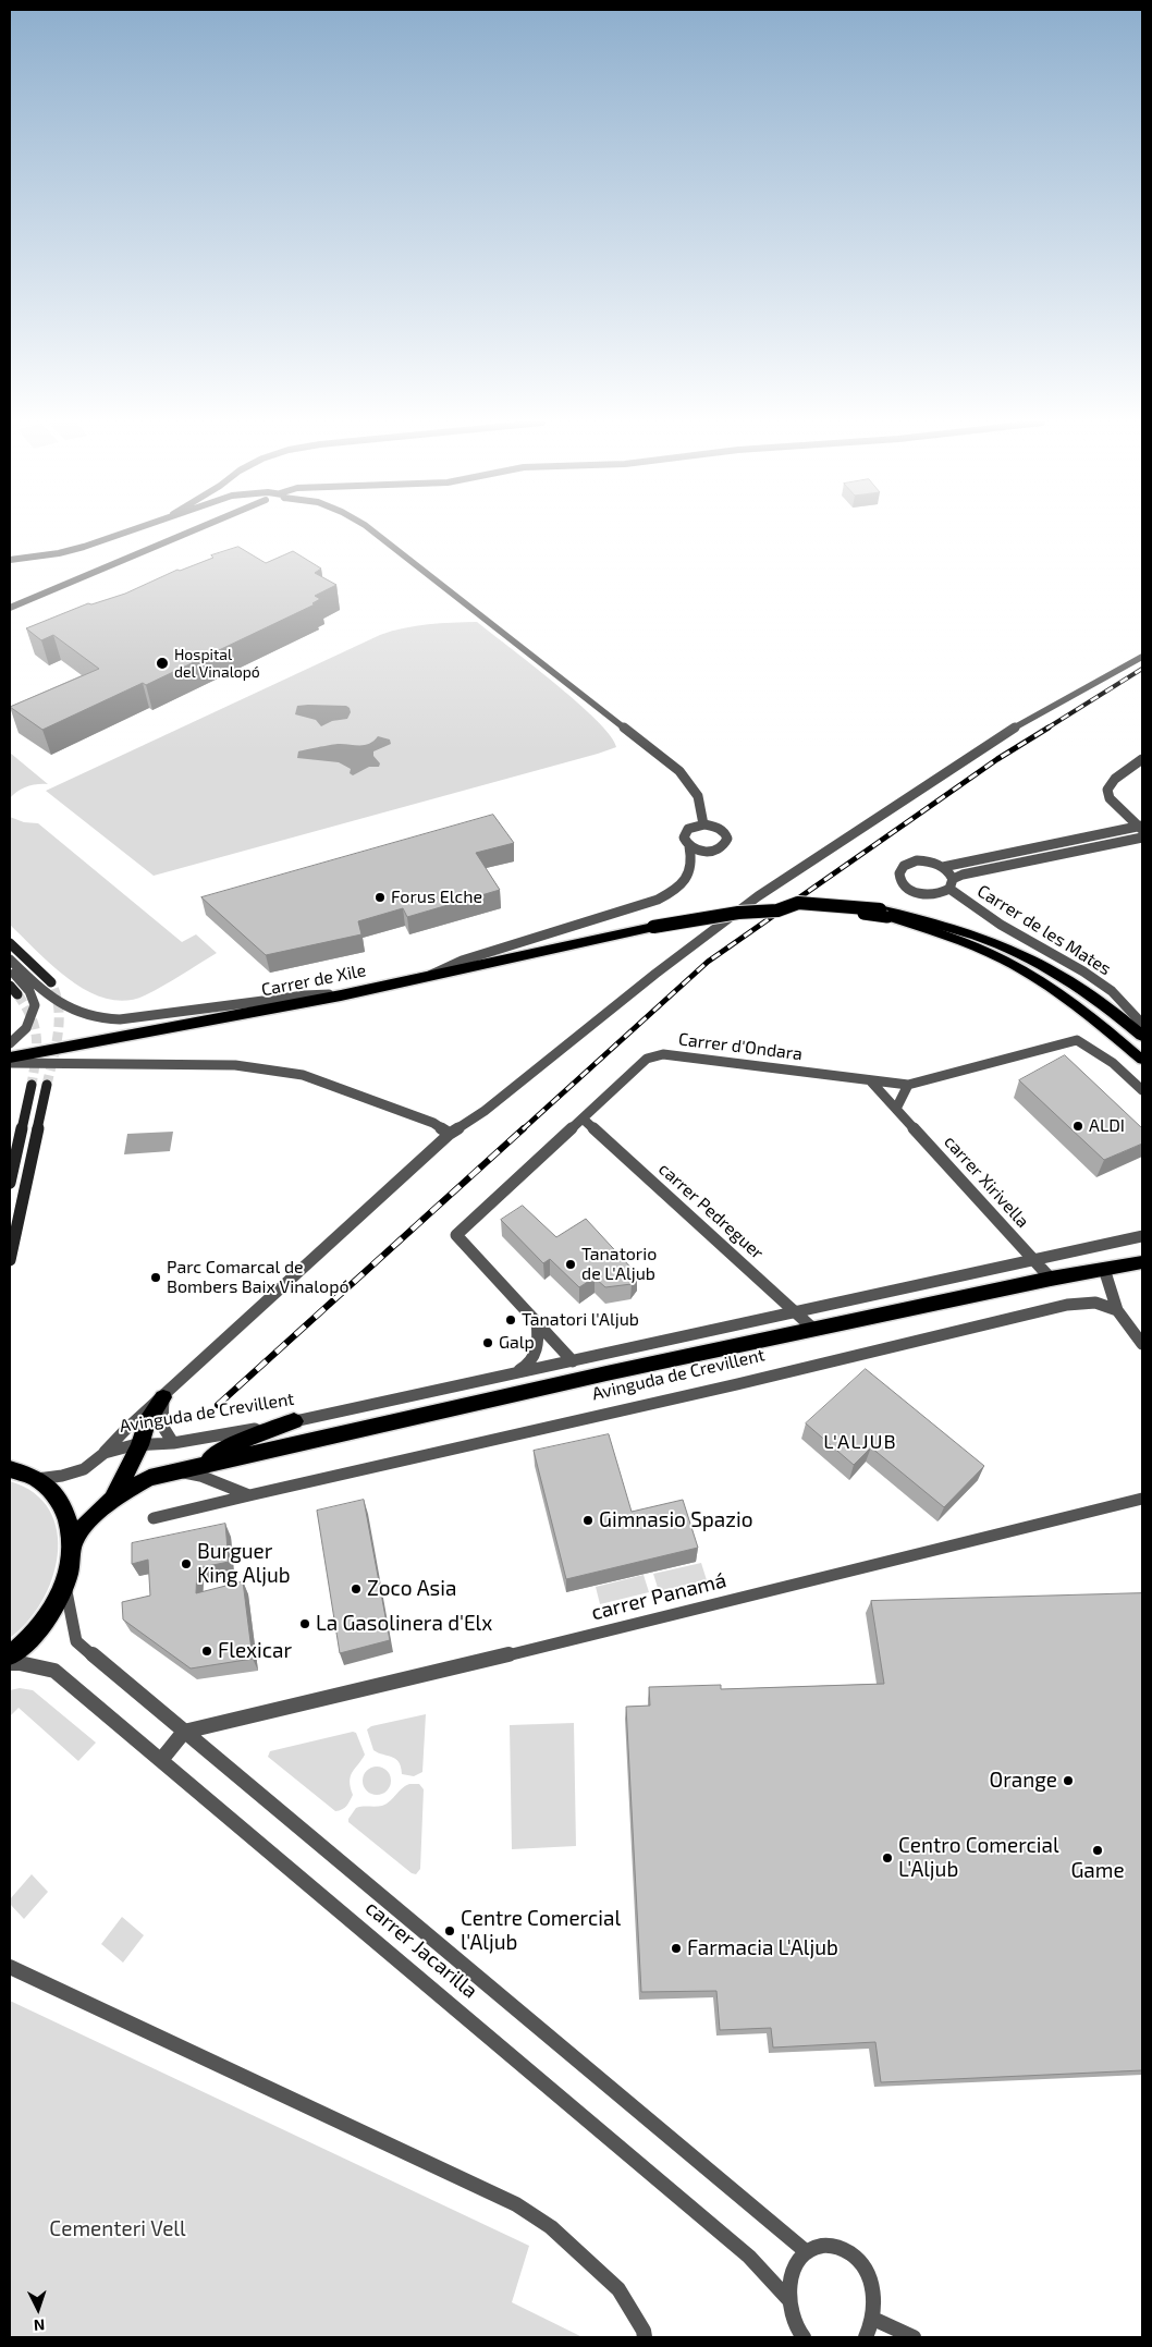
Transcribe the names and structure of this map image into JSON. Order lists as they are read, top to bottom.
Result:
{
  "streets": {
    "highway": ["Carrer de Xile", "Avinguda de Crevillent"],
    "street": [
      "Carrer de les Mates",
      "Carrer d'Ondara",
      "carrer Xirivella",
      "carrer Pedreguer",
      "carrer Panamá",
      "carrer Jacarilla"
    ]
  },
  "crossings": [
    ["Carrer d'Ondara", "carrer Xirivella"],
    ["Carrer d'Ondara", "carrer Pedreguer"],
    ["carrer Xirivella", "Avinguda de Crevillent"],
    ["carrer Pedreguer", "Avinguda de Crevillent"],
    ["carrer Panamá", "carrer Jacarilla"]
  ],
  "districts": ["L'ALJUB"],
  "parks": ["Cementeri Vell"],
  "places": [
    "Hospital del Vinalopó",
    "Forus Elche",
    "ALDI",
    "Tanatorio de L'Aljub",
    "Parc Comarcal de Bombers Baix Vinalopó",
    "Tanatori l'Aljub",
    "Galp",
    "Gimnasio Spazio",
    "Burguer King Aljub",
    "Zoco Asia",
    "La Gasolinera d'Elx",
    "Flexicar",
    "Orange",
    "Game",
    "Centro Comercial L'Aljub",
    "Centre Comercial l'Aljub",
    "Farmacia L'Aljub"
  ],
  "north": "bottom"
}
